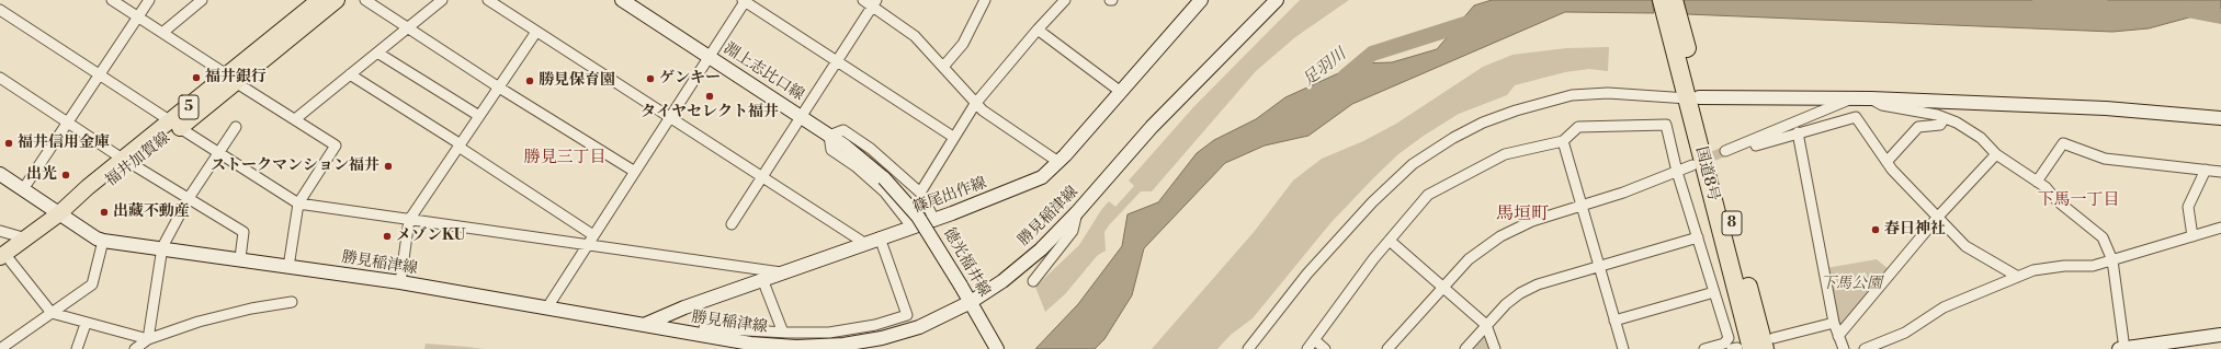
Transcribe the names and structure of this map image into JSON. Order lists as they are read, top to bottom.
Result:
{
  "streets": {
    "highway": ["国道8号", "8"],
    "main road": [
      "淵上志比口線",
      "5",
      "福井加賀線",
      "篠尾出作線",
      "勝見稲津線",
      "徳光福井線"
    ]
  },
  "crossings": [
    ["淵上志比口線", "徳光福井線"],
    ["福井加賀線", "勝見稲津線"],
    ["篠尾出作線", "勝見稲津線"],
    ["勝見稲津線", "徳光福井線"]
  ],
  "districts": ["勝見三丁目", "下馬一丁目", "馬垣町"],
  "water": ["足羽川"],
  "parks": ["下馬公園"],
  "places": [
    "福井銀行",
    "ゲンキー",
    "勝見保育園",
    "タイヤセレクト福井",
    "福井信用金庫",
    "ストークマンション福井",
    "出光",
    "出藏不動産",
    "春日神社",
    "メゾンKU"
  ]
}
